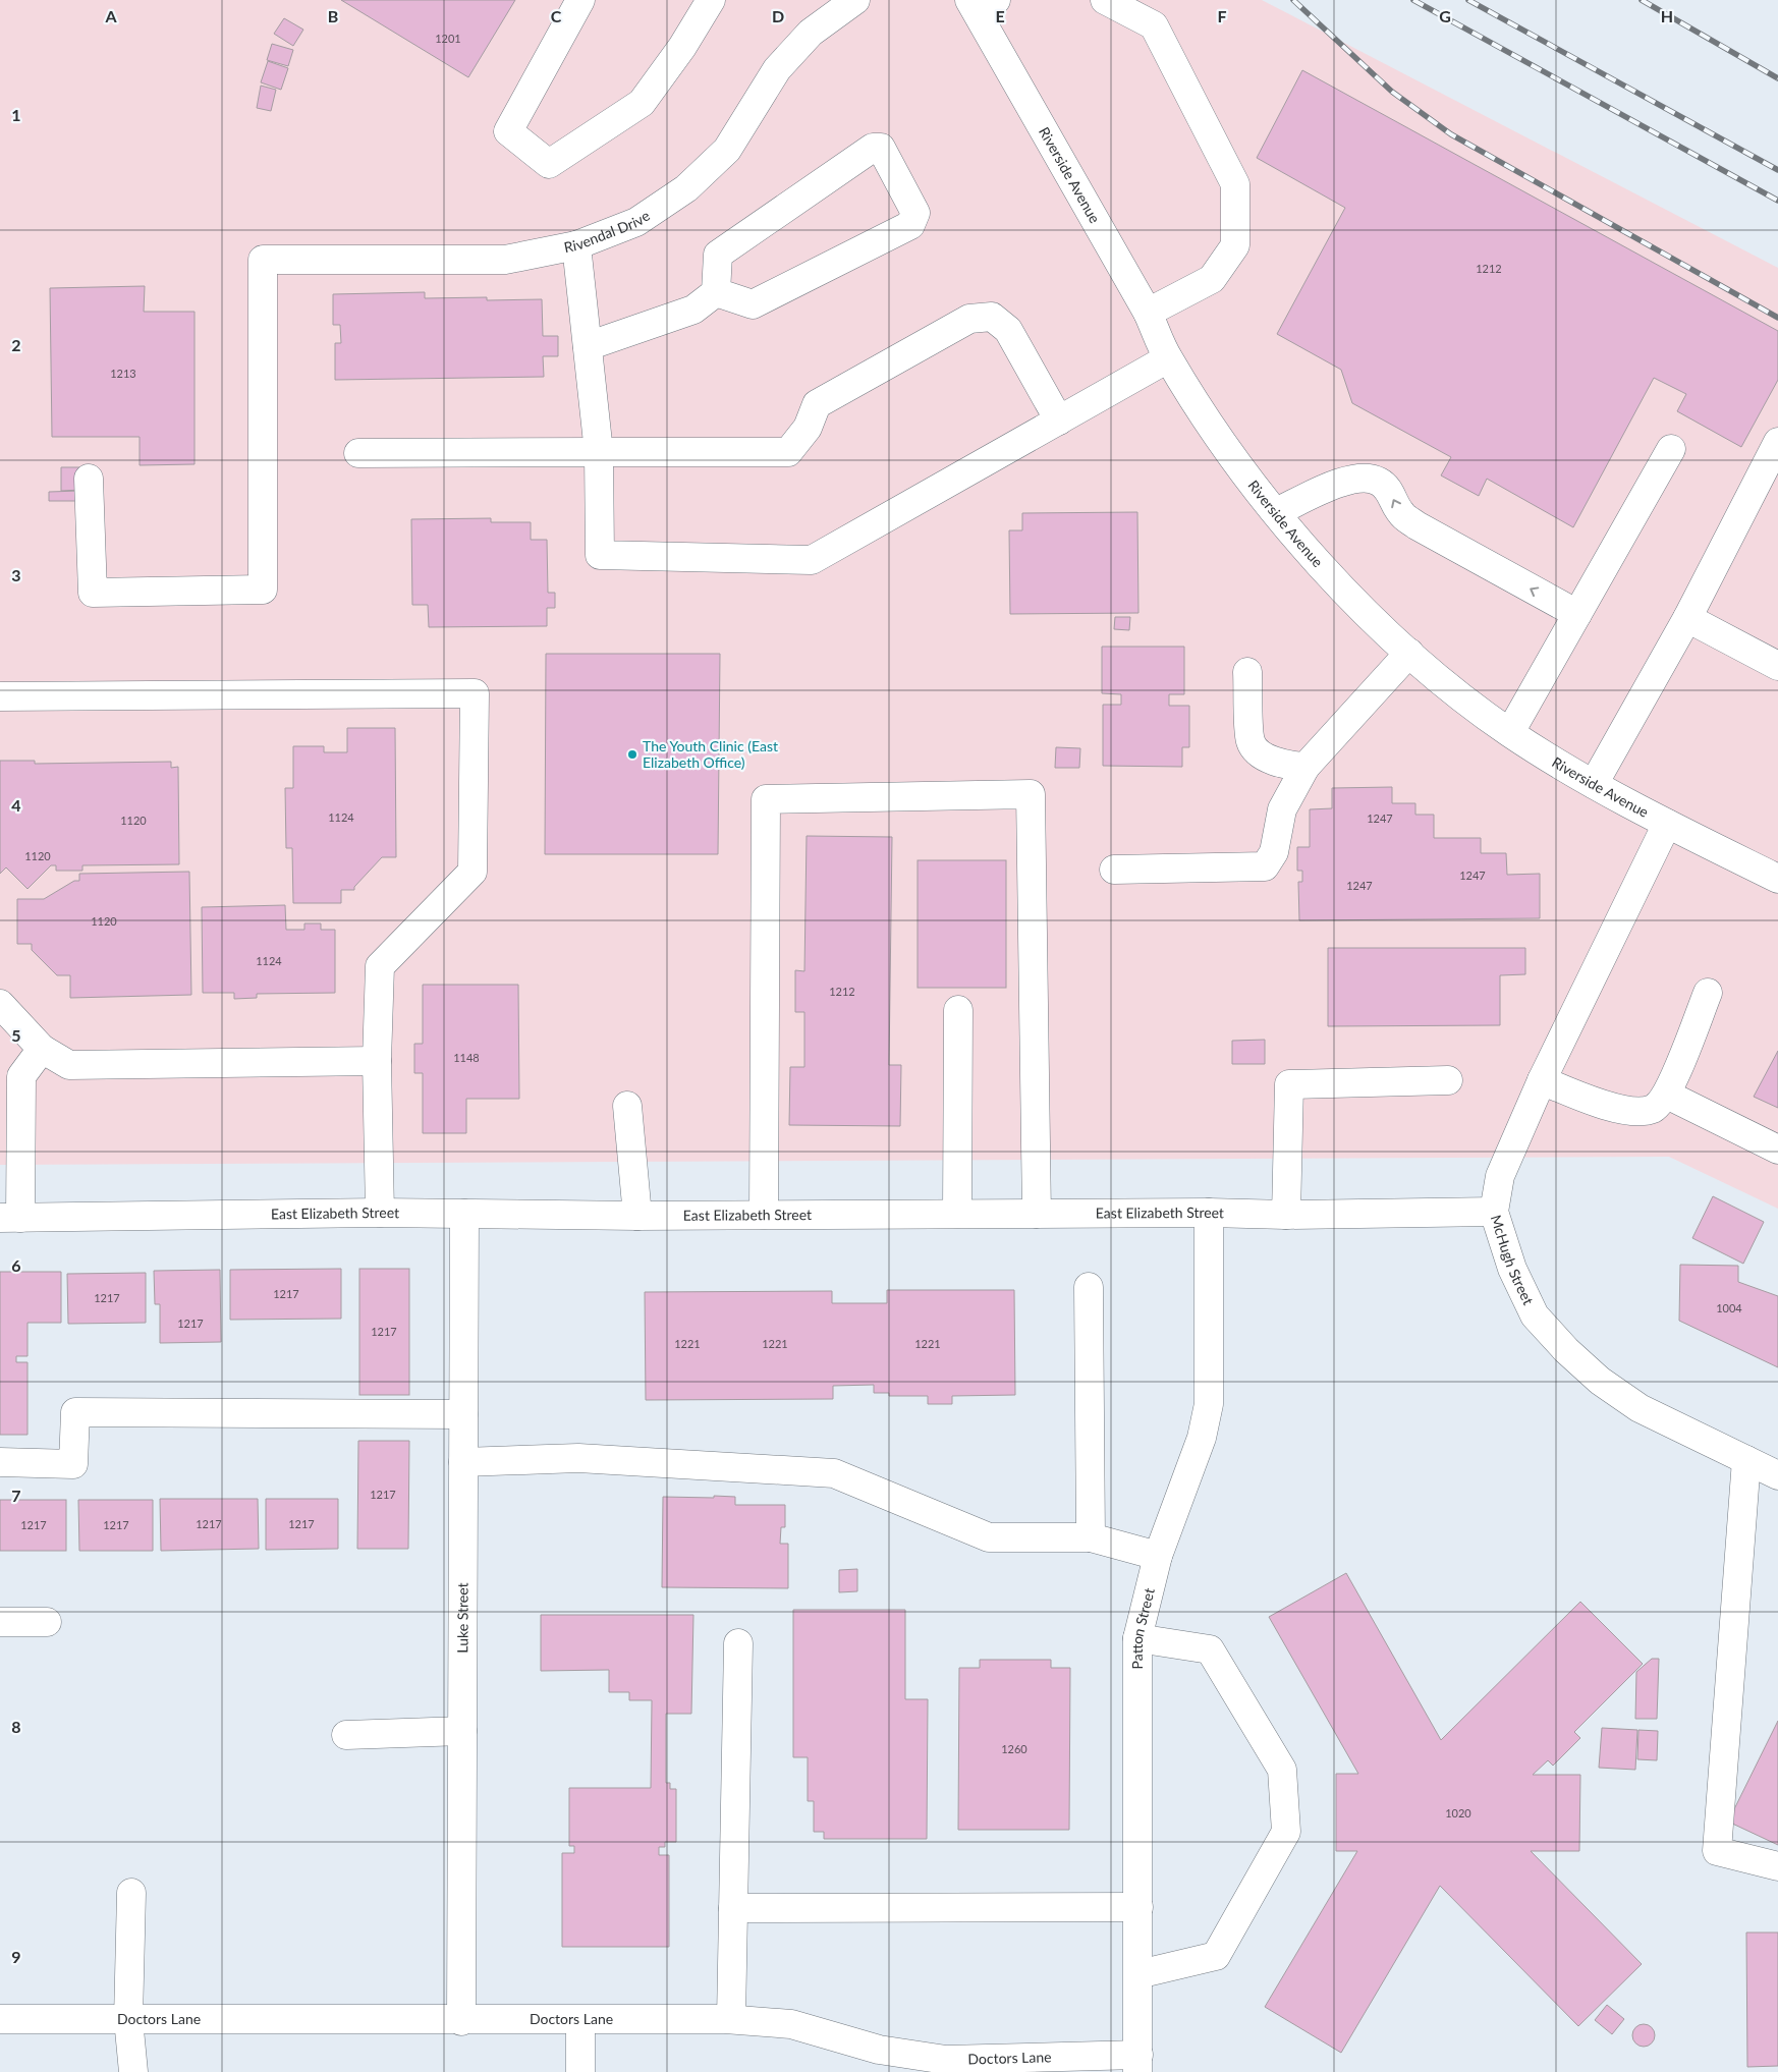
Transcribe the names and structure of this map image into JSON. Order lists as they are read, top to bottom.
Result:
{
  "streets": {
    "street": [
      "Riverside Avenue",
      "Rivendal Drive",
      "East Elizabeth Street",
      "McHugh Street",
      "Luke Street",
      "Patton Street",
      "Doctors Lane"
    ]
  },
  "crossings": [
    ["Riverside Avenue", "McHugh Street"],
    ["East Elizabeth Street", "McHugh Street"],
    ["East Elizabeth Street", "Luke Street"],
    ["East Elizabeth Street", "Patton Street"],
    ["Luke Street", "Doctors Lane"],
    ["Patton Street", "Doctors Lane"]
  ],
  "places": ["The Youth Clinic (East Elizabeth Office)"],
  "house_numbers": [
    "1201",
    "1212",
    "1213",
    "1124",
    "1247",
    "1120",
    "1120",
    "1247",
    "1247",
    "1120",
    "1124",
    "1212",
    "1148",
    "1217",
    "1217",
    "1004",
    "1217",
    "1217",
    "1221",
    "1221",
    "1221",
    "1217",
    "1217",
    "1217",
    "1217",
    "1217",
    "1260",
    "1020"
  ],
  "grid": {
    "columns": [
      "A",
      "B",
      "C",
      "D",
      "E",
      "F",
      "G",
      "H"
    ],
    "rows": [
      "1",
      "2",
      "3",
      "4",
      "5",
      "6",
      "7",
      "8",
      "9"
    ]
  }
}
